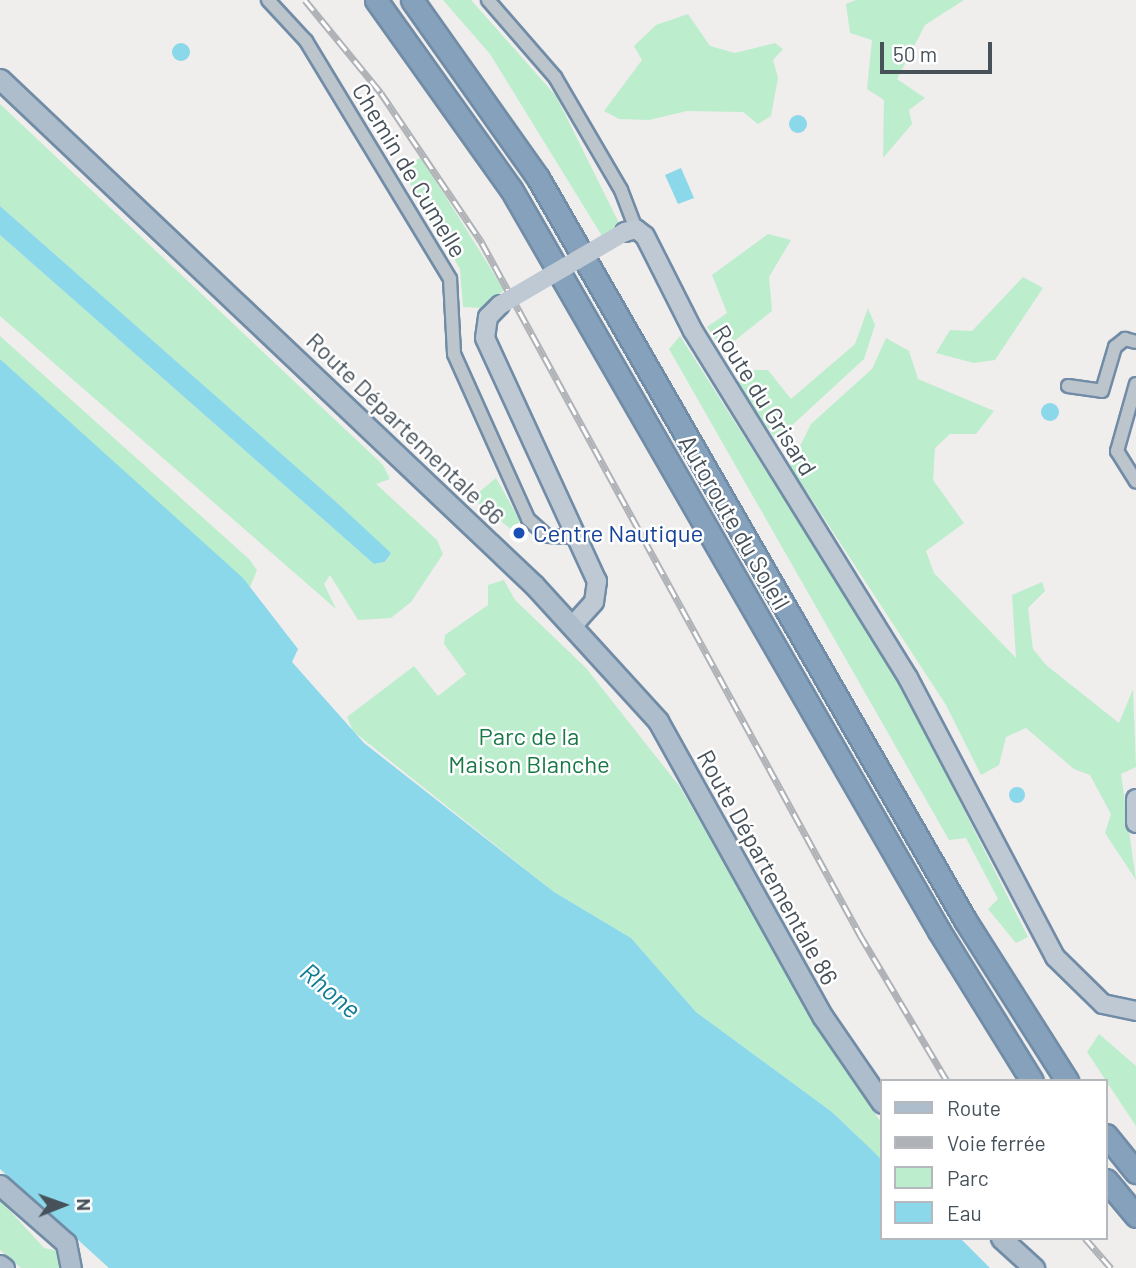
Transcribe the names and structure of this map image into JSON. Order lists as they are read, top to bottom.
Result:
{
  "streets": {
    "highway": ["Autoroute du Soleil"],
    "main road": ["Route Départementale 86"],
    "street": ["Chemin de Cumelle", "Route du Grisard"]
  },
  "water": ["Rhone"],
  "parks": ["Parc de la Maison Blanche"],
  "places": ["Centre Nautique"],
  "legend": [
    "Route",
    "Voie ferrée",
    "Parc",
    "Eau"
  ],
  "scale_bar": "50 m",
  "north": "right"
}
